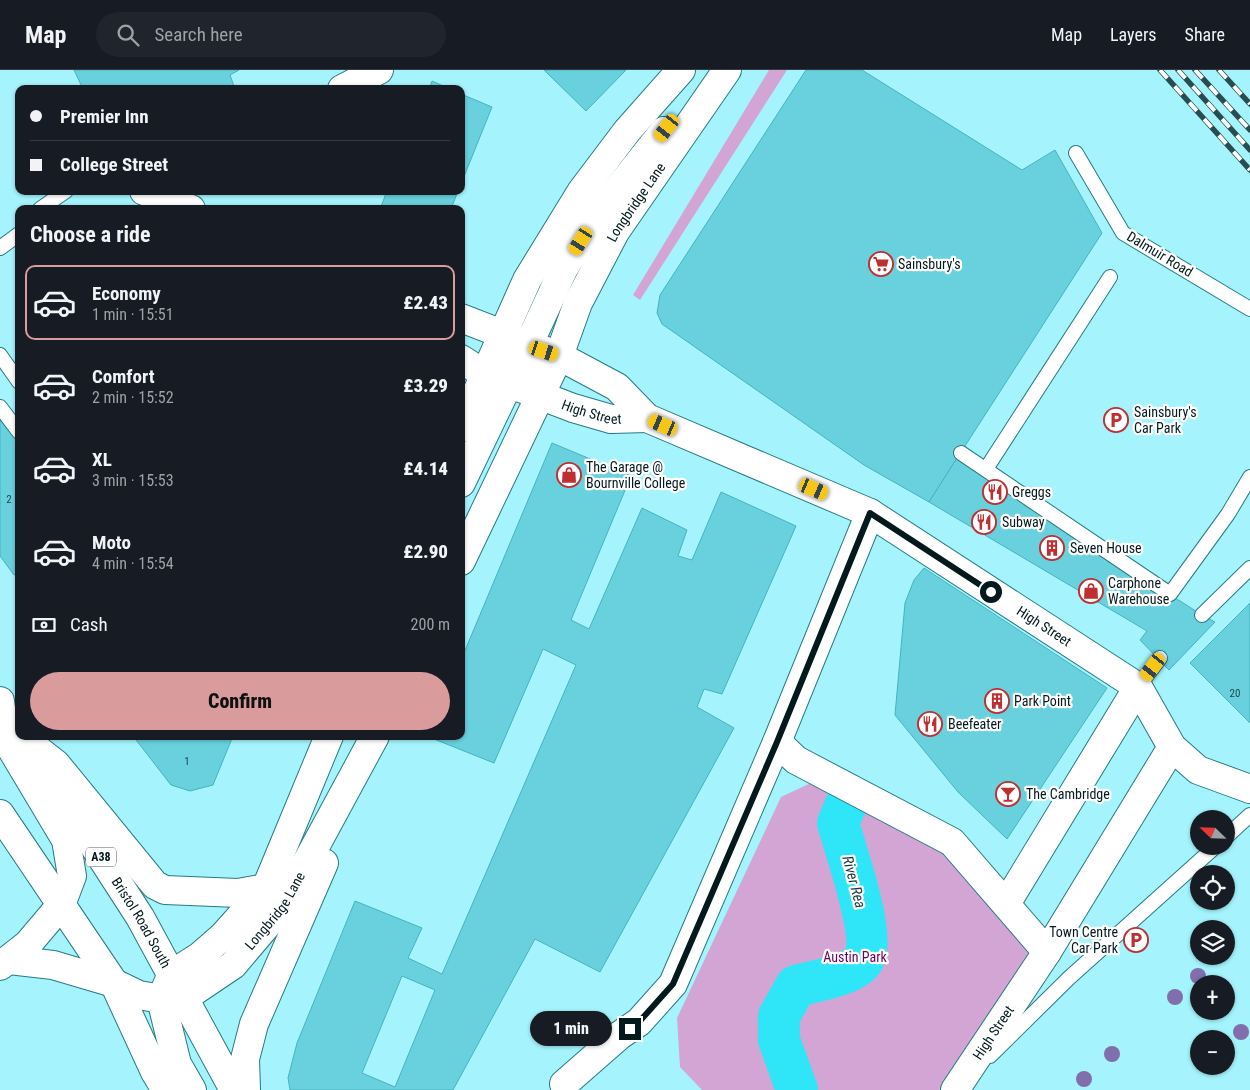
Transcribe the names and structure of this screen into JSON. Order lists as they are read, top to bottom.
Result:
{
  "streets": {
    "main road": [
      "Longbridge Lane",
      "High Street",
      "A38",
      "Bristol Road South"
    ],
    "lane": ["Dalmuir Road"]
  },
  "crossings": [
    ["Longbridge Lane", "High Street"],
    ["Longbridge Lane", "Bristol Road South"]
  ],
  "water": ["River Rea"],
  "parks": ["Austin Park"],
  "places": {
    "supermarket": ["Sainsbury's"],
    "parking": ["Sainsbury's Car Park", "Town Centre Car Park"],
    "shop": ["The Garage @ Bournville College", "Carphone Warehouse"],
    "restaurant": ["Greggs", "Subway", "Beefeater"],
    "building": ["Seven House", "Park Point"],
    "bar": ["The Cambridge"]
  },
  "house_numbers": ["2", "20", "1"],
  "north": "top left",
  "page": {
    "header": "Map",
    "search": "Search here",
    "nav": ["Map", "Layers", "Share"],
    "banner": ["Premier Inn", "College Street"],
    "heading": "Choose a ride",
    "list": [
      {
        "name": "Economy",
        "note": "1 min · 15:51",
        "value": "£2.43"
      },
      {
        "name": "Comfort",
        "note": "2 min · 15:52",
        "value": "£3.29"
      },
      {
        "name": "XL",
        "note": "3 min · 15:53",
        "value": "£4.14"
      },
      {
        "name": "Moto",
        "note": "4 min · 15:54",
        "value": "£2.90"
      }
    ],
    "pay": ["Cash", "200 m"],
    "buttons": "Confirm",
    "map_buttons": ["+", "−"],
    "bubble": "1 min"
  }
}
